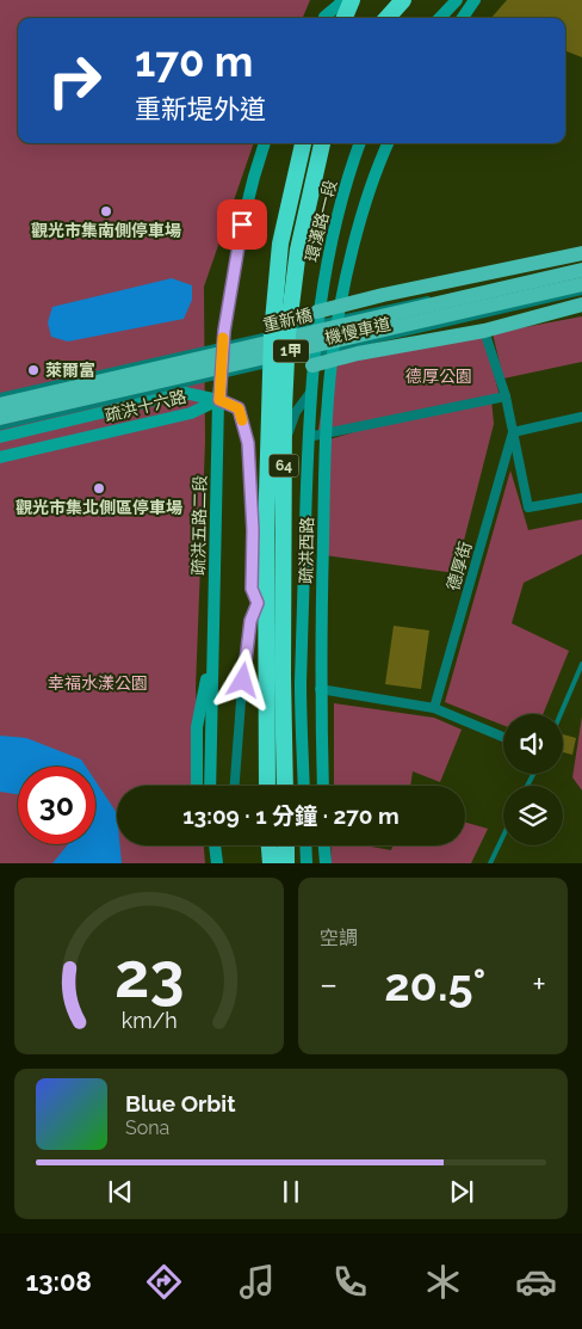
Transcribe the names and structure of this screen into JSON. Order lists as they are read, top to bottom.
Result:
{
  "streets": {
    "highway": ["64"],
    "main road": ["重新橋", "1甲"],
    "street": [
      "環漢路一段",
      "疏洪十六路",
      "疏洪五路二段",
      "疏洪西路",
      "德厚街"
    ],
    "lane": ["機慢車道"]
  },
  "crossings": [
    ["環漢路一段", "疏洪西路"],
    ["重新橋", "機慢車道"],
    ["疏洪十六路", "疏洪五路二段"]
  ],
  "parks": ["德厚公園", "幸福水漾公園"],
  "places": ["觀光市集南側停車場", "萊爾富", "觀光市集北側區停車場"],
  "page": {
    "turn": ["170 m", "重新堤外道"],
    "limit": "30",
    "trip": "13:09 · 1 分鐘 · 270 m",
    "tile": "空調",
    "heat": ["−", "20.5°", "+"],
    "song": ["Blue Orbit", "Sona"],
    "tabs": "13:08",
    "gauge": ["23", "km/h"]
  }
}
